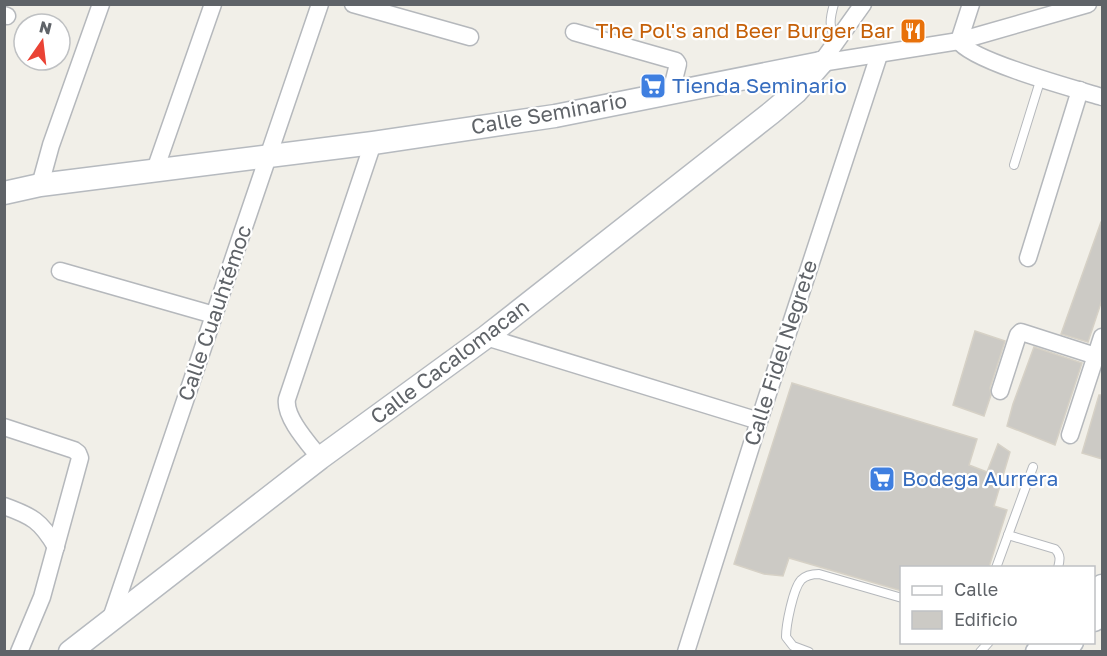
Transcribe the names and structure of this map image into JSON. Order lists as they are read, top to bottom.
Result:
{
  "streets": {
    "street": [
      "Calle Seminario",
      "Calle Cuauhtémoc",
      "Calle Fidel Negrete",
      "Calle Cacalomacan"
    ]
  },
  "crossings": [
    ["Calle Seminario", "Calle Cuauhtémoc"],
    ["Calle Seminario", "Calle Fidel Negrete"],
    ["Calle Seminario", "Calle Cacalomacan"],
    ["Calle Cuauhtémoc", "Calle Cacalomacan"]
  ],
  "places": {
    "restaurant": ["The Pol's and Beer Burger Bar"],
    "supermarket": ["Tienda Seminario", "Bodega Aurrera"]
  },
  "legend": ["Calle", "Edificio"],
  "north": "top"
}
